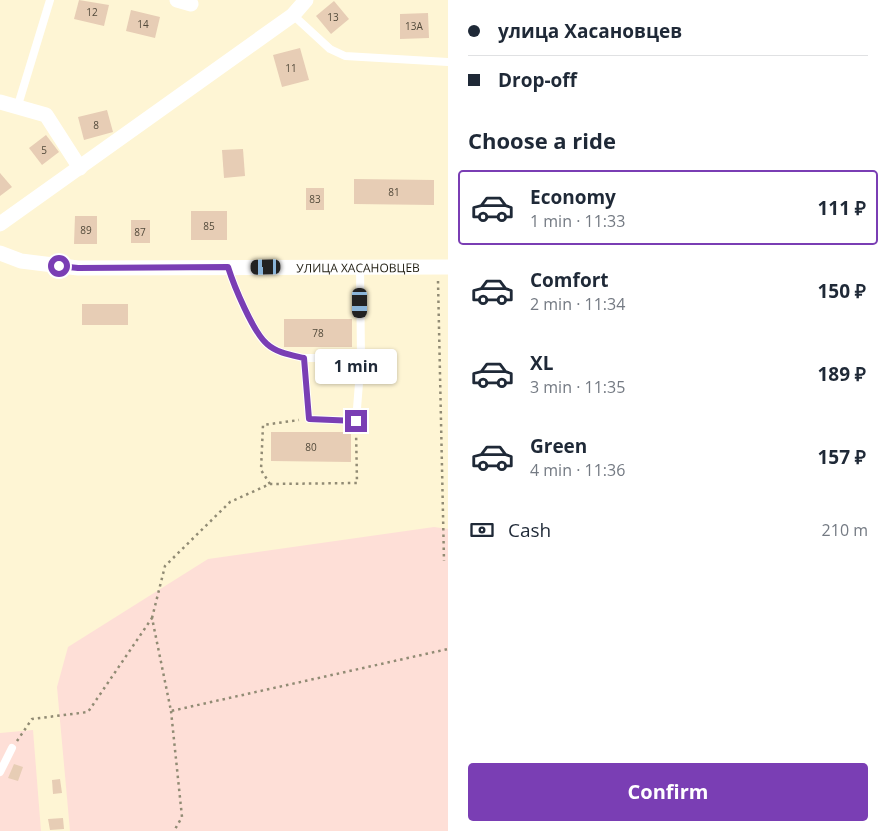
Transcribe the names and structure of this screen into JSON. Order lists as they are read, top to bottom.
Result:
{
  "streets": {
    "street": ["УЛИЦА ХАСАНОВЦЕВ"]
  },
  "house_numbers": [
    "12",
    "13",
    "14",
    "13А",
    "11",
    "8",
    "5",
    "81",
    "83",
    "85",
    "89",
    "87",
    "78",
    "80"
  ],
  "page": {
    "banner": ["улица Хасановцев", "Drop-off"],
    "heading": "Choose a ride",
    "list": [
      {
        "name": "Economy",
        "note": "1 min · 11:33",
        "value": "111 ₽"
      },
      {
        "name": "Comfort",
        "note": "2 min · 11:34",
        "value": "150 ₽"
      },
      {
        "name": "XL",
        "note": "3 min · 11:35",
        "value": "189 ₽"
      },
      {
        "name": "Green",
        "note": "4 min · 11:36",
        "value": "157 ₽"
      }
    ],
    "bubble": "1 min",
    "pay": ["Cash", "210 m"],
    "buttons": "Confirm"
  }
}
